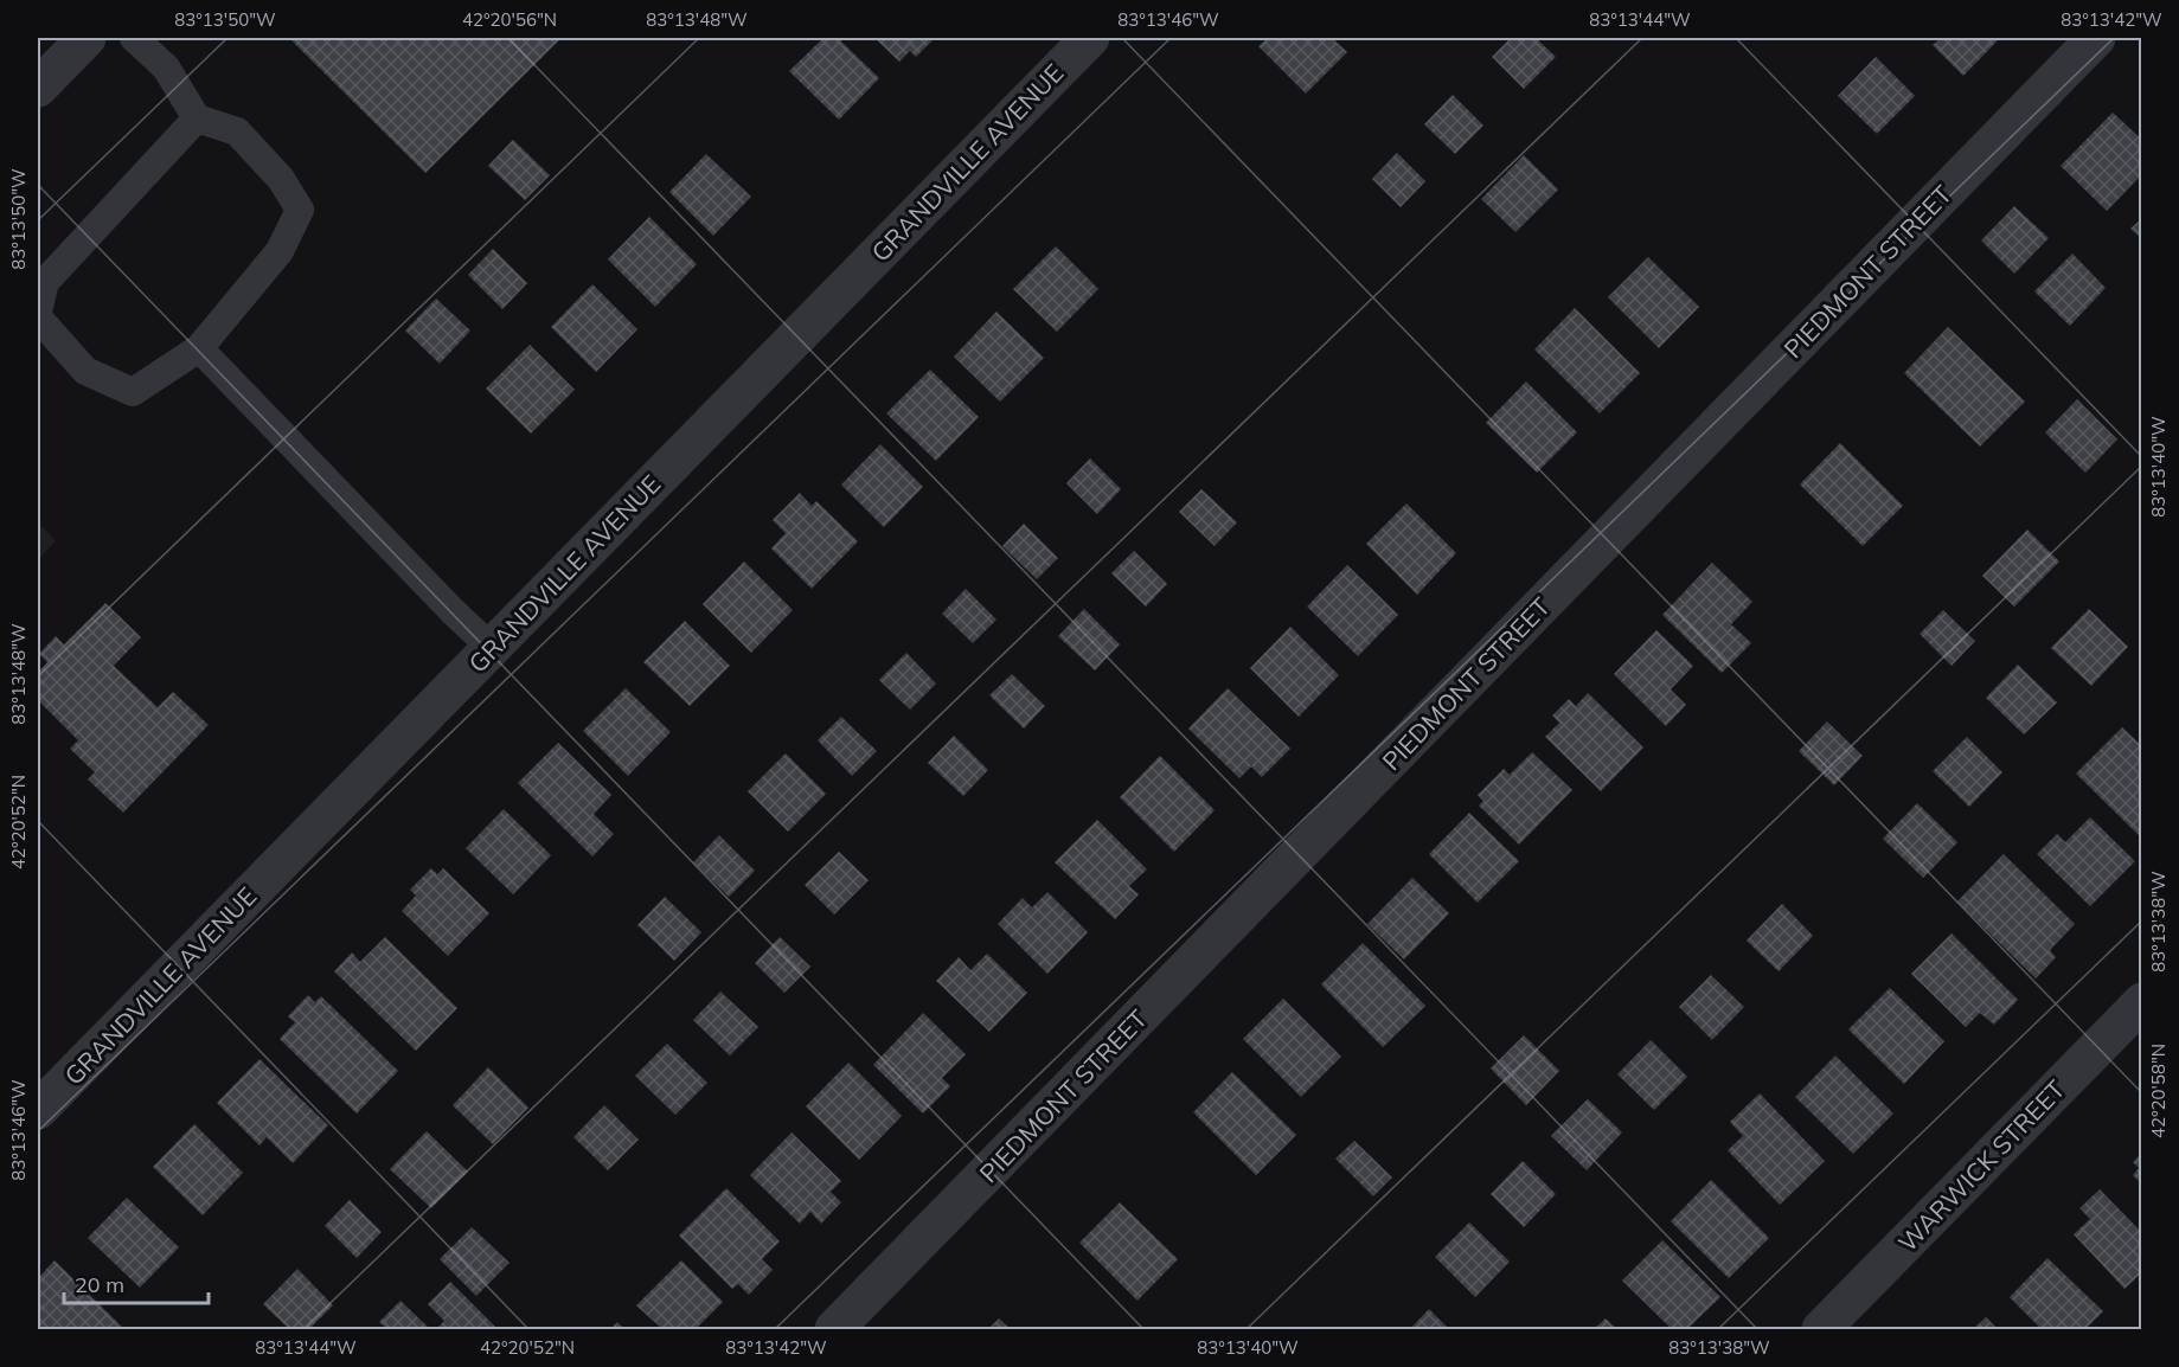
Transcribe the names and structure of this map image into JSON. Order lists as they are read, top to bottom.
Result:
{
  "streets": {
    "street": ["GRANDVILLE AVENUE", "PIEDMONT STREET", "WARWICK STREET"]
  },
  "scale_bar": "20 m",
  "coordinates": [
    "83°13'50\"W",
    "42°20'56\"N",
    "83°13'48\"W",
    "83°13'46\"W",
    "83°13'44\"W",
    "83°13'42\"W",
    "83°13'40\"W",
    "42°20'52\"N",
    "83°13'38\"W",
    "42°20'58\"N"
  ]
}
